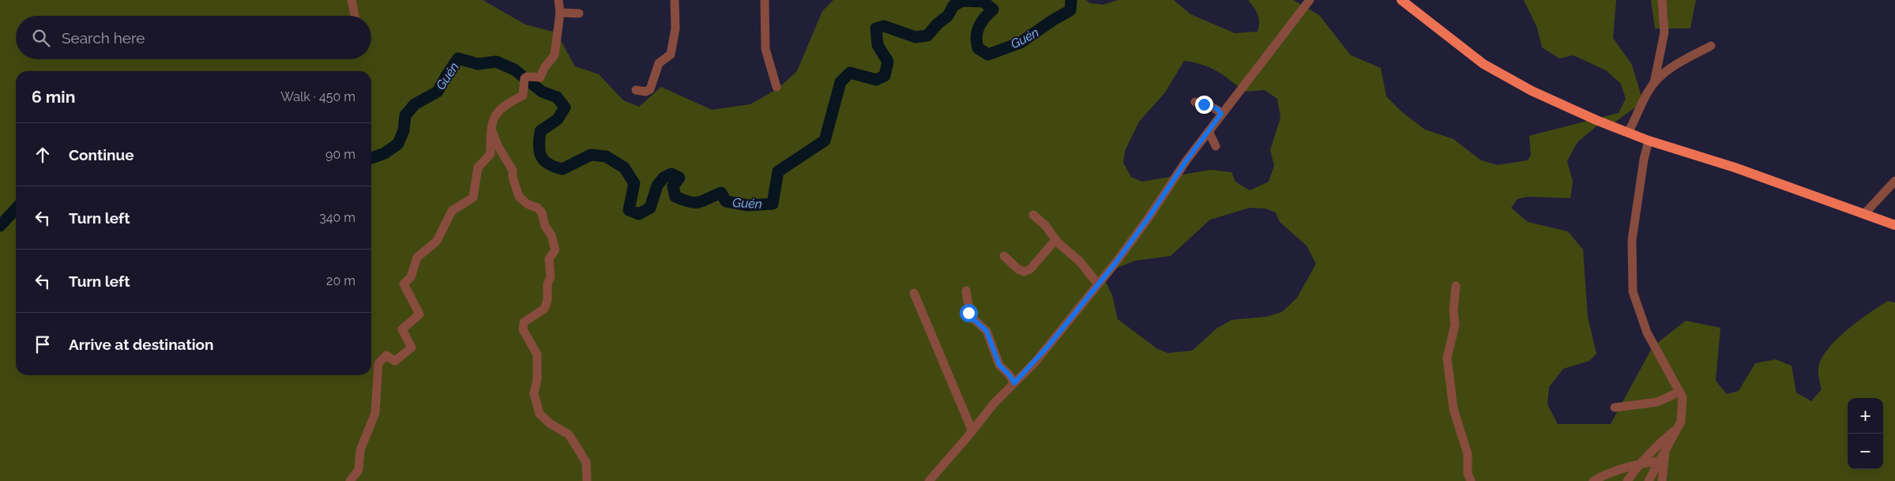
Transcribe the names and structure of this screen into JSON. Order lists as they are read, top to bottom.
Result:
{
  "water": ["Guén"],
  "page": {
    "search": "Search here",
    "heading": ["6 min", "Walk · 450 m"],
    "list": [
      ["Continue", "90 m"],
      ["Turn left", "340 m"],
      ["Turn left", "20 m"],
      "Arrive at destination"
    ],
    "map_buttons": ["+", "−"]
  }
}
